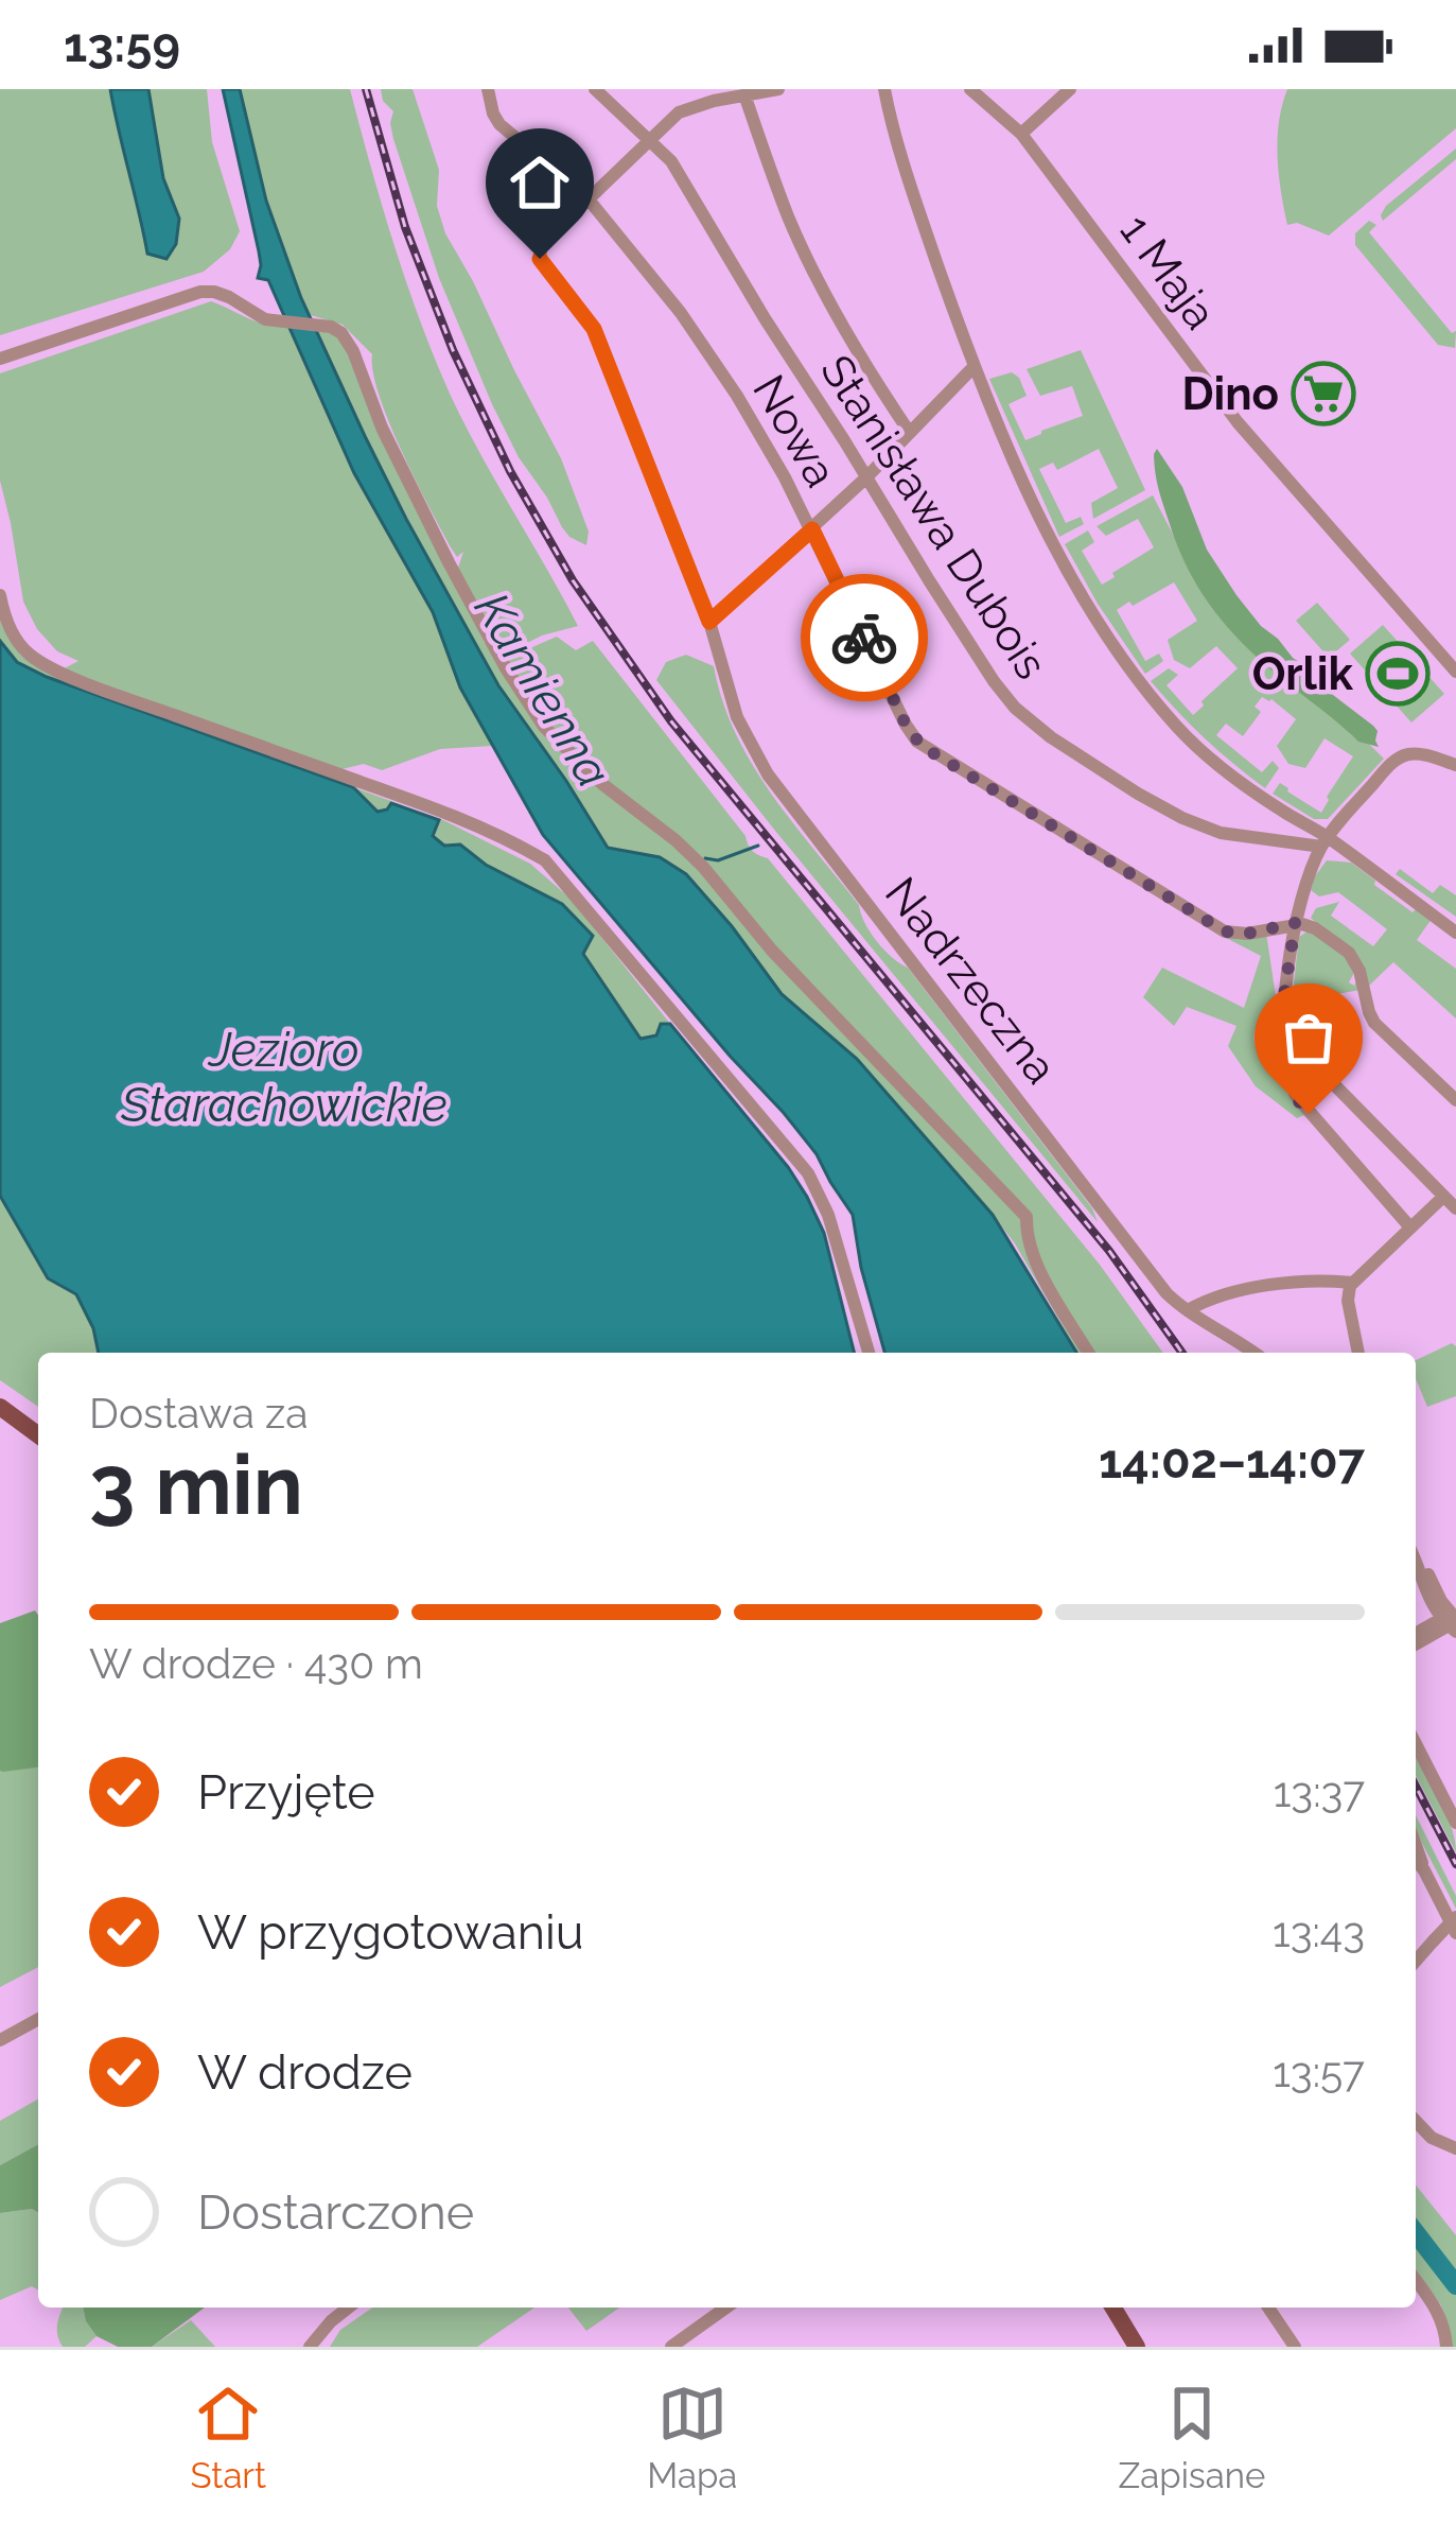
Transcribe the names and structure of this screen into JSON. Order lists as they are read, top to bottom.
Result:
{
  "streets": {
    "street": [
      "1 Maja",
      "Nowa",
      "Stanisława Dubois",
      "Nadrzeczna"
    ]
  },
  "crossings": [
    ["Nowa", "Nadrzeczna"]
  ],
  "water": ["Kamienna", "Jezioro Starachowickie"],
  "places": {
    "supermarket": ["Dino"],
    "sports": ["Orlik"]
  },
  "page": {
    "status": "13:59",
    "heading": ["3 min", "Dostawa za", "14:02–14:07"],
    "bar": "W drodze · 430 m",
    "list": [
      ["Przyjęte", "13:37"],
      ["W przygotowaniu", "13:43"],
      ["W drodze", "13:57"],
      "Dostarczone"
    ],
    "tabs": ["Start", "Mapa", "Zapisane"]
  }
}
